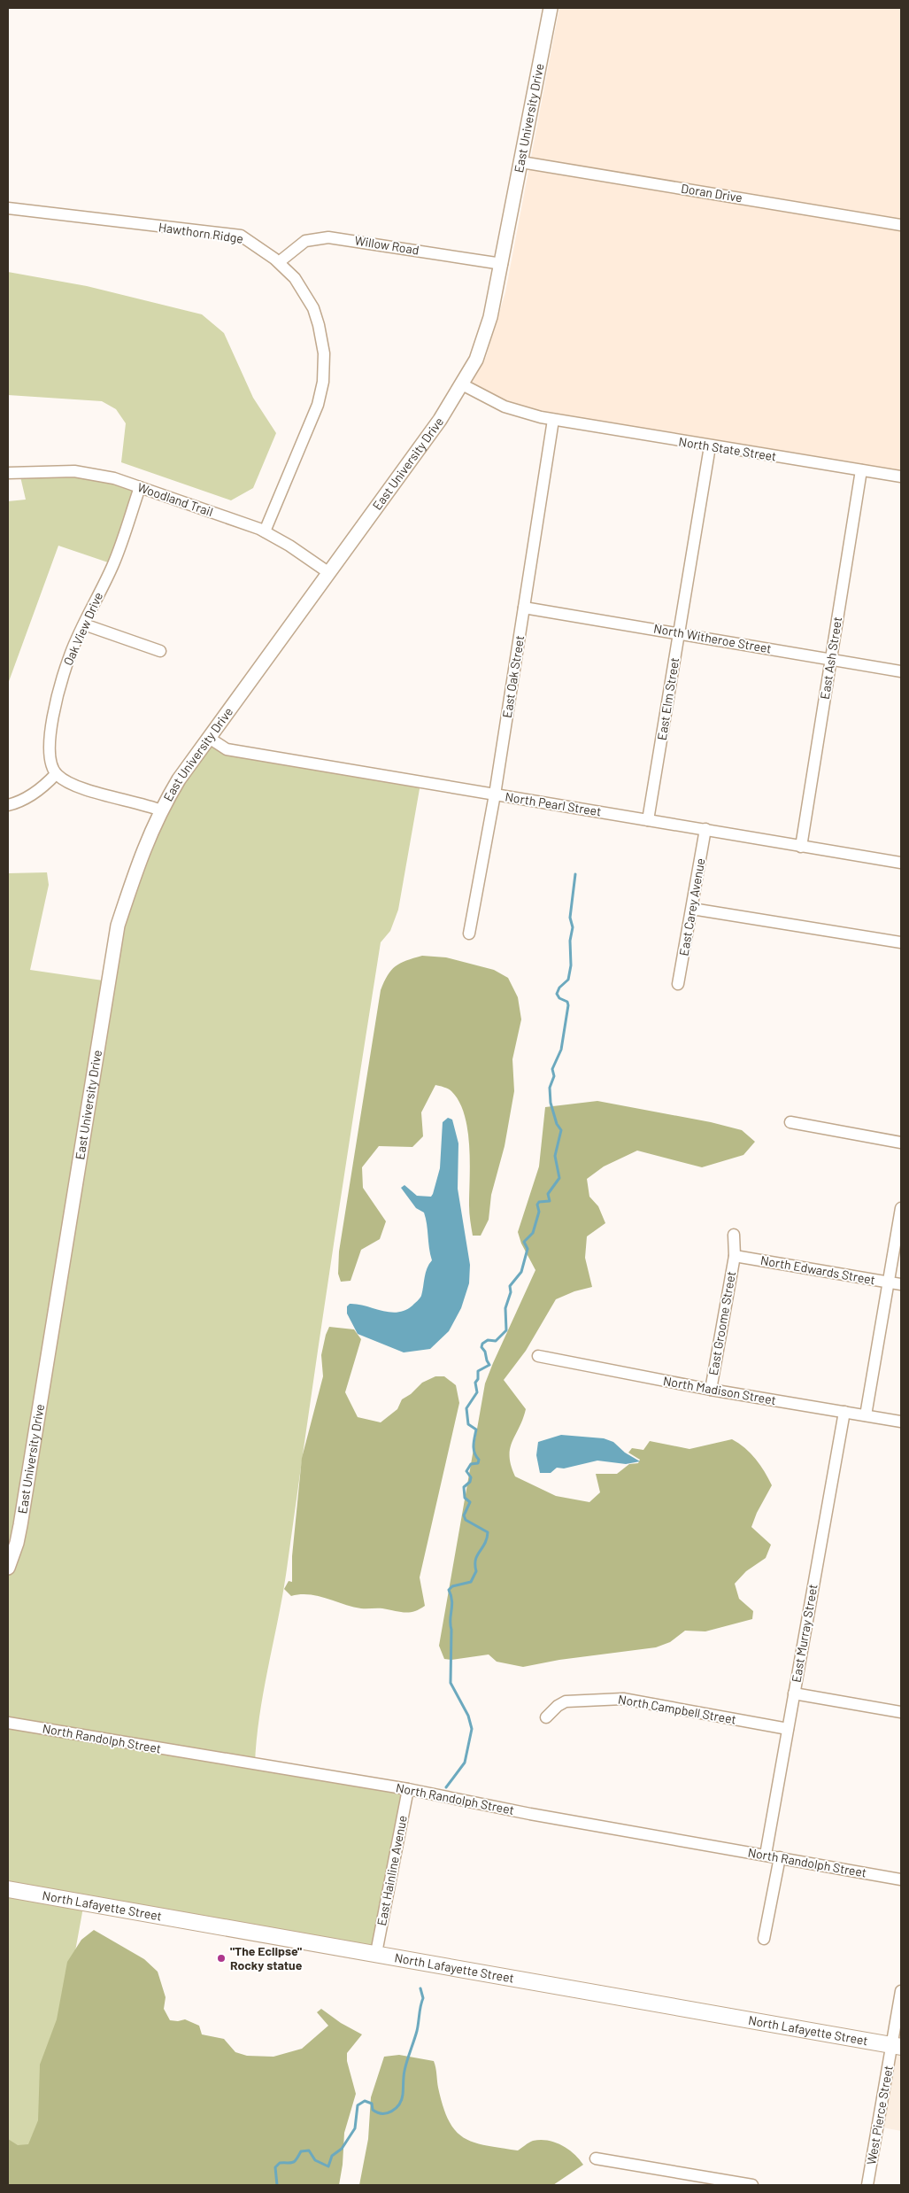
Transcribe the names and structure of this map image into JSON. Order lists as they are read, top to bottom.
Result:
{
  "streets": {
    "highway": ["North Lafayette Street"],
    "main road": ["East University Drive"],
    "street": [
      "Doran Drive",
      "Hawthorn Ridge",
      "Willow Road",
      "North State Street",
      "Woodland Trail",
      "Oak View Drive",
      "North Witheroe Street",
      "East Ash Street",
      "East Oak Street",
      "East Elm Street",
      "North Pearl Street",
      "East Carey Avenue",
      "North Edwards Street",
      "East Groome Street",
      "North Madison Street",
      "East Murray Street",
      "North Campbell Street",
      "North Randolph Street",
      "East Hainline Avenue",
      "West Pierce Street"
    ]
  },
  "crossings": [
    ["East University Drive", "Doran Drive"],
    ["East University Drive", "Willow Road"],
    ["East University Drive", "North State Street"],
    ["East University Drive", "Woodland Trail"],
    ["East University Drive", "North Pearl Street"],
    ["Hawthorn Ridge", "Willow Road"],
    ["Hawthorn Ridge", "Woodland Trail"],
    ["North State Street", "East Ash Street"],
    ["North State Street", "East Oak Street"],
    ["North State Street", "East Elm Street"],
    ["Woodland Trail", "Oak View Drive"],
    ["North Witheroe Street", "East Ash Street"],
    ["North Witheroe Street", "East Oak Street"],
    ["North Witheroe Street", "East Elm Street"],
    ["East Ash Street", "North Pearl Street"],
    ["East Oak Street", "North Pearl Street"],
    ["East Elm Street", "North Pearl Street"],
    ["North Pearl Street", "East Carey Avenue"],
    ["North Edwards Street", "East Groome Street"],
    ["East Groome Street", "North Madison Street"],
    ["North Madison Street", "East Murray Street"],
    ["East Murray Street", "North Campbell Street"],
    ["East Murray Street", "North Randolph Street"],
    ["North Randolph Street", "East Hainline Avenue"],
    ["East Hainline Avenue", "North Lafayette Street"],
    ["North Lafayette Street", "West Pierce Street"]
  ],
  "places": ["\"The Eclipse\" Rocky statue"]
}
